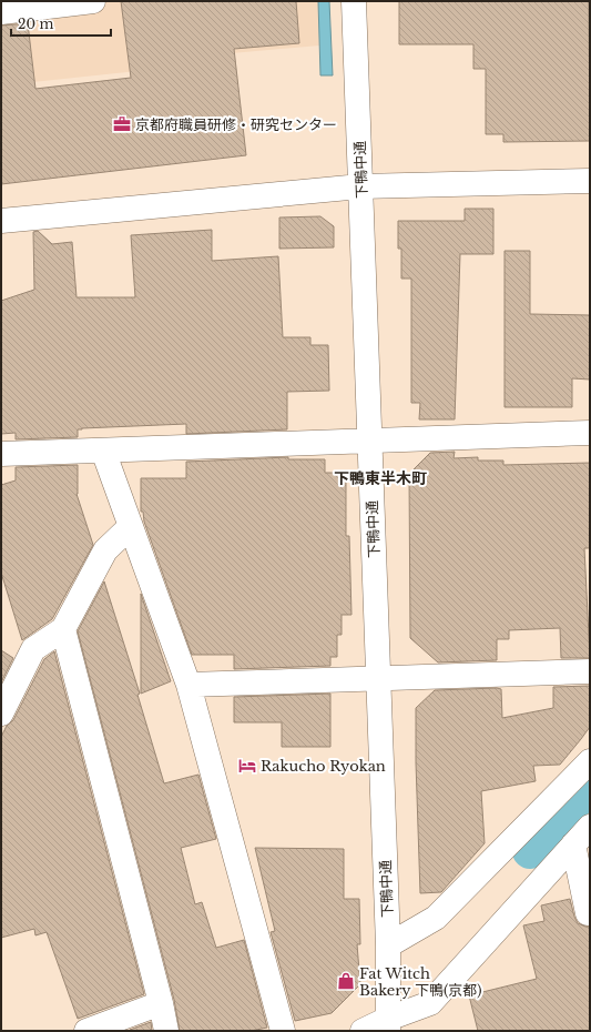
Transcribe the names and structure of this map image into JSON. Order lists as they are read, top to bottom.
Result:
{
  "streets": {
    "street": ["下鴨中通"]
  },
  "districts": ["下鴨東半木町"],
  "places": {
    "office": ["京都府職員研修・研究センター"],
    "hotel": ["Rakucho Ryokan"],
    "shop": ["Fat Witch Bakery 下鴨(京都)"]
  },
  "scale_bar": "20 m"
}
